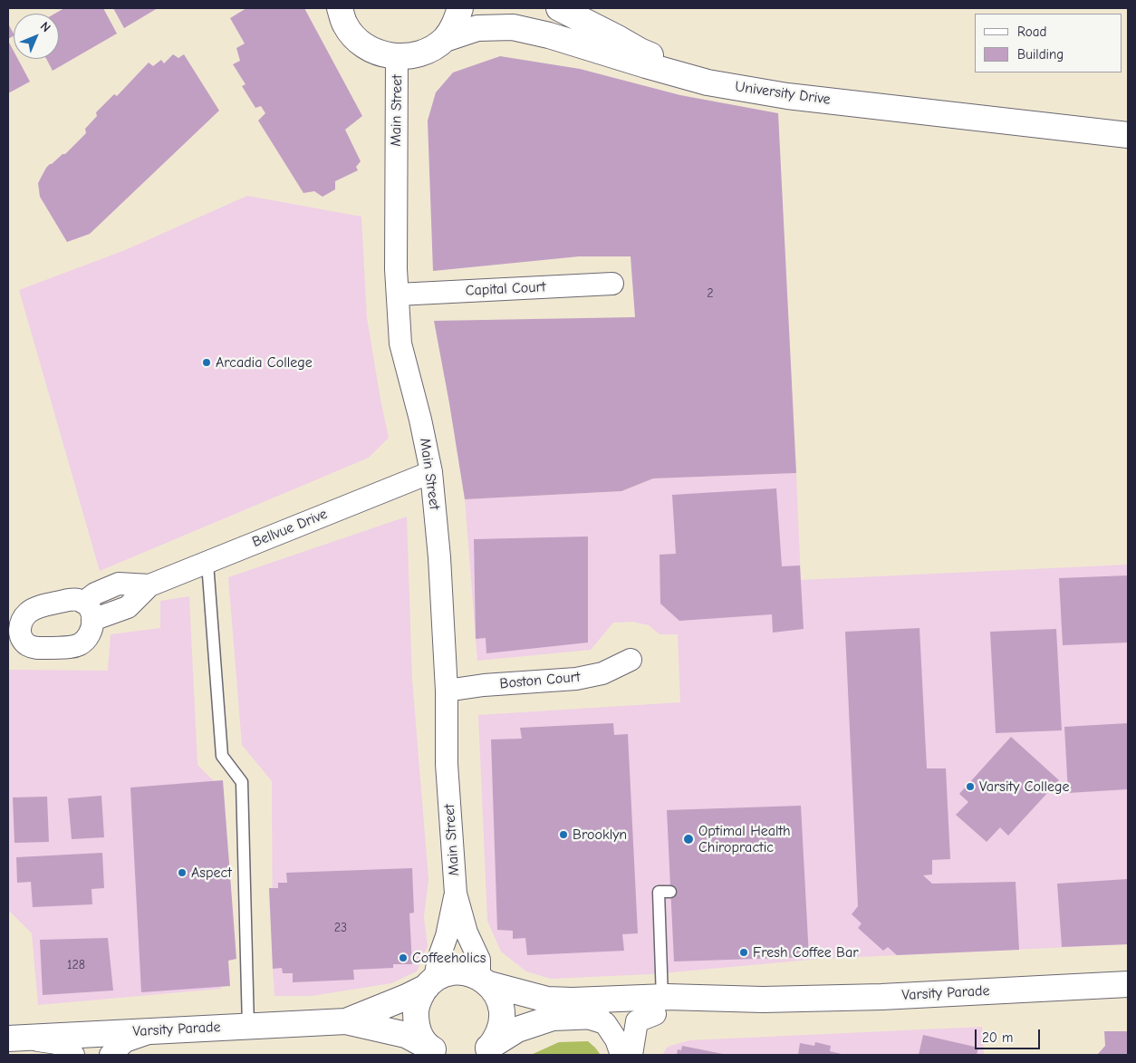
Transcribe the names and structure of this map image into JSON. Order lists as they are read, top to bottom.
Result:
{
  "streets": {
    "street": [
      "University Drive",
      "Main Street",
      "Capital Court",
      "Bellvue Drive",
      "Boston Court",
      "Varsity Parade"
    ]
  },
  "crossings": [
    ["Main Street", "Capital Court"],
    ["Main Street", "Bellvue Drive"],
    ["Main Street", "Boston Court"]
  ],
  "places": [
    "Arcadia College",
    "Varsity College",
    "Brooklyn",
    "Optimal Health Chiropractic",
    "Aspect",
    "Fresh Coffee Bar",
    "Coffeeholics"
  ],
  "house_numbers": ["2", "23", "128"],
  "legend": ["Road", "Building"],
  "scale_bar": "20 m",
  "north": "top right"
}
